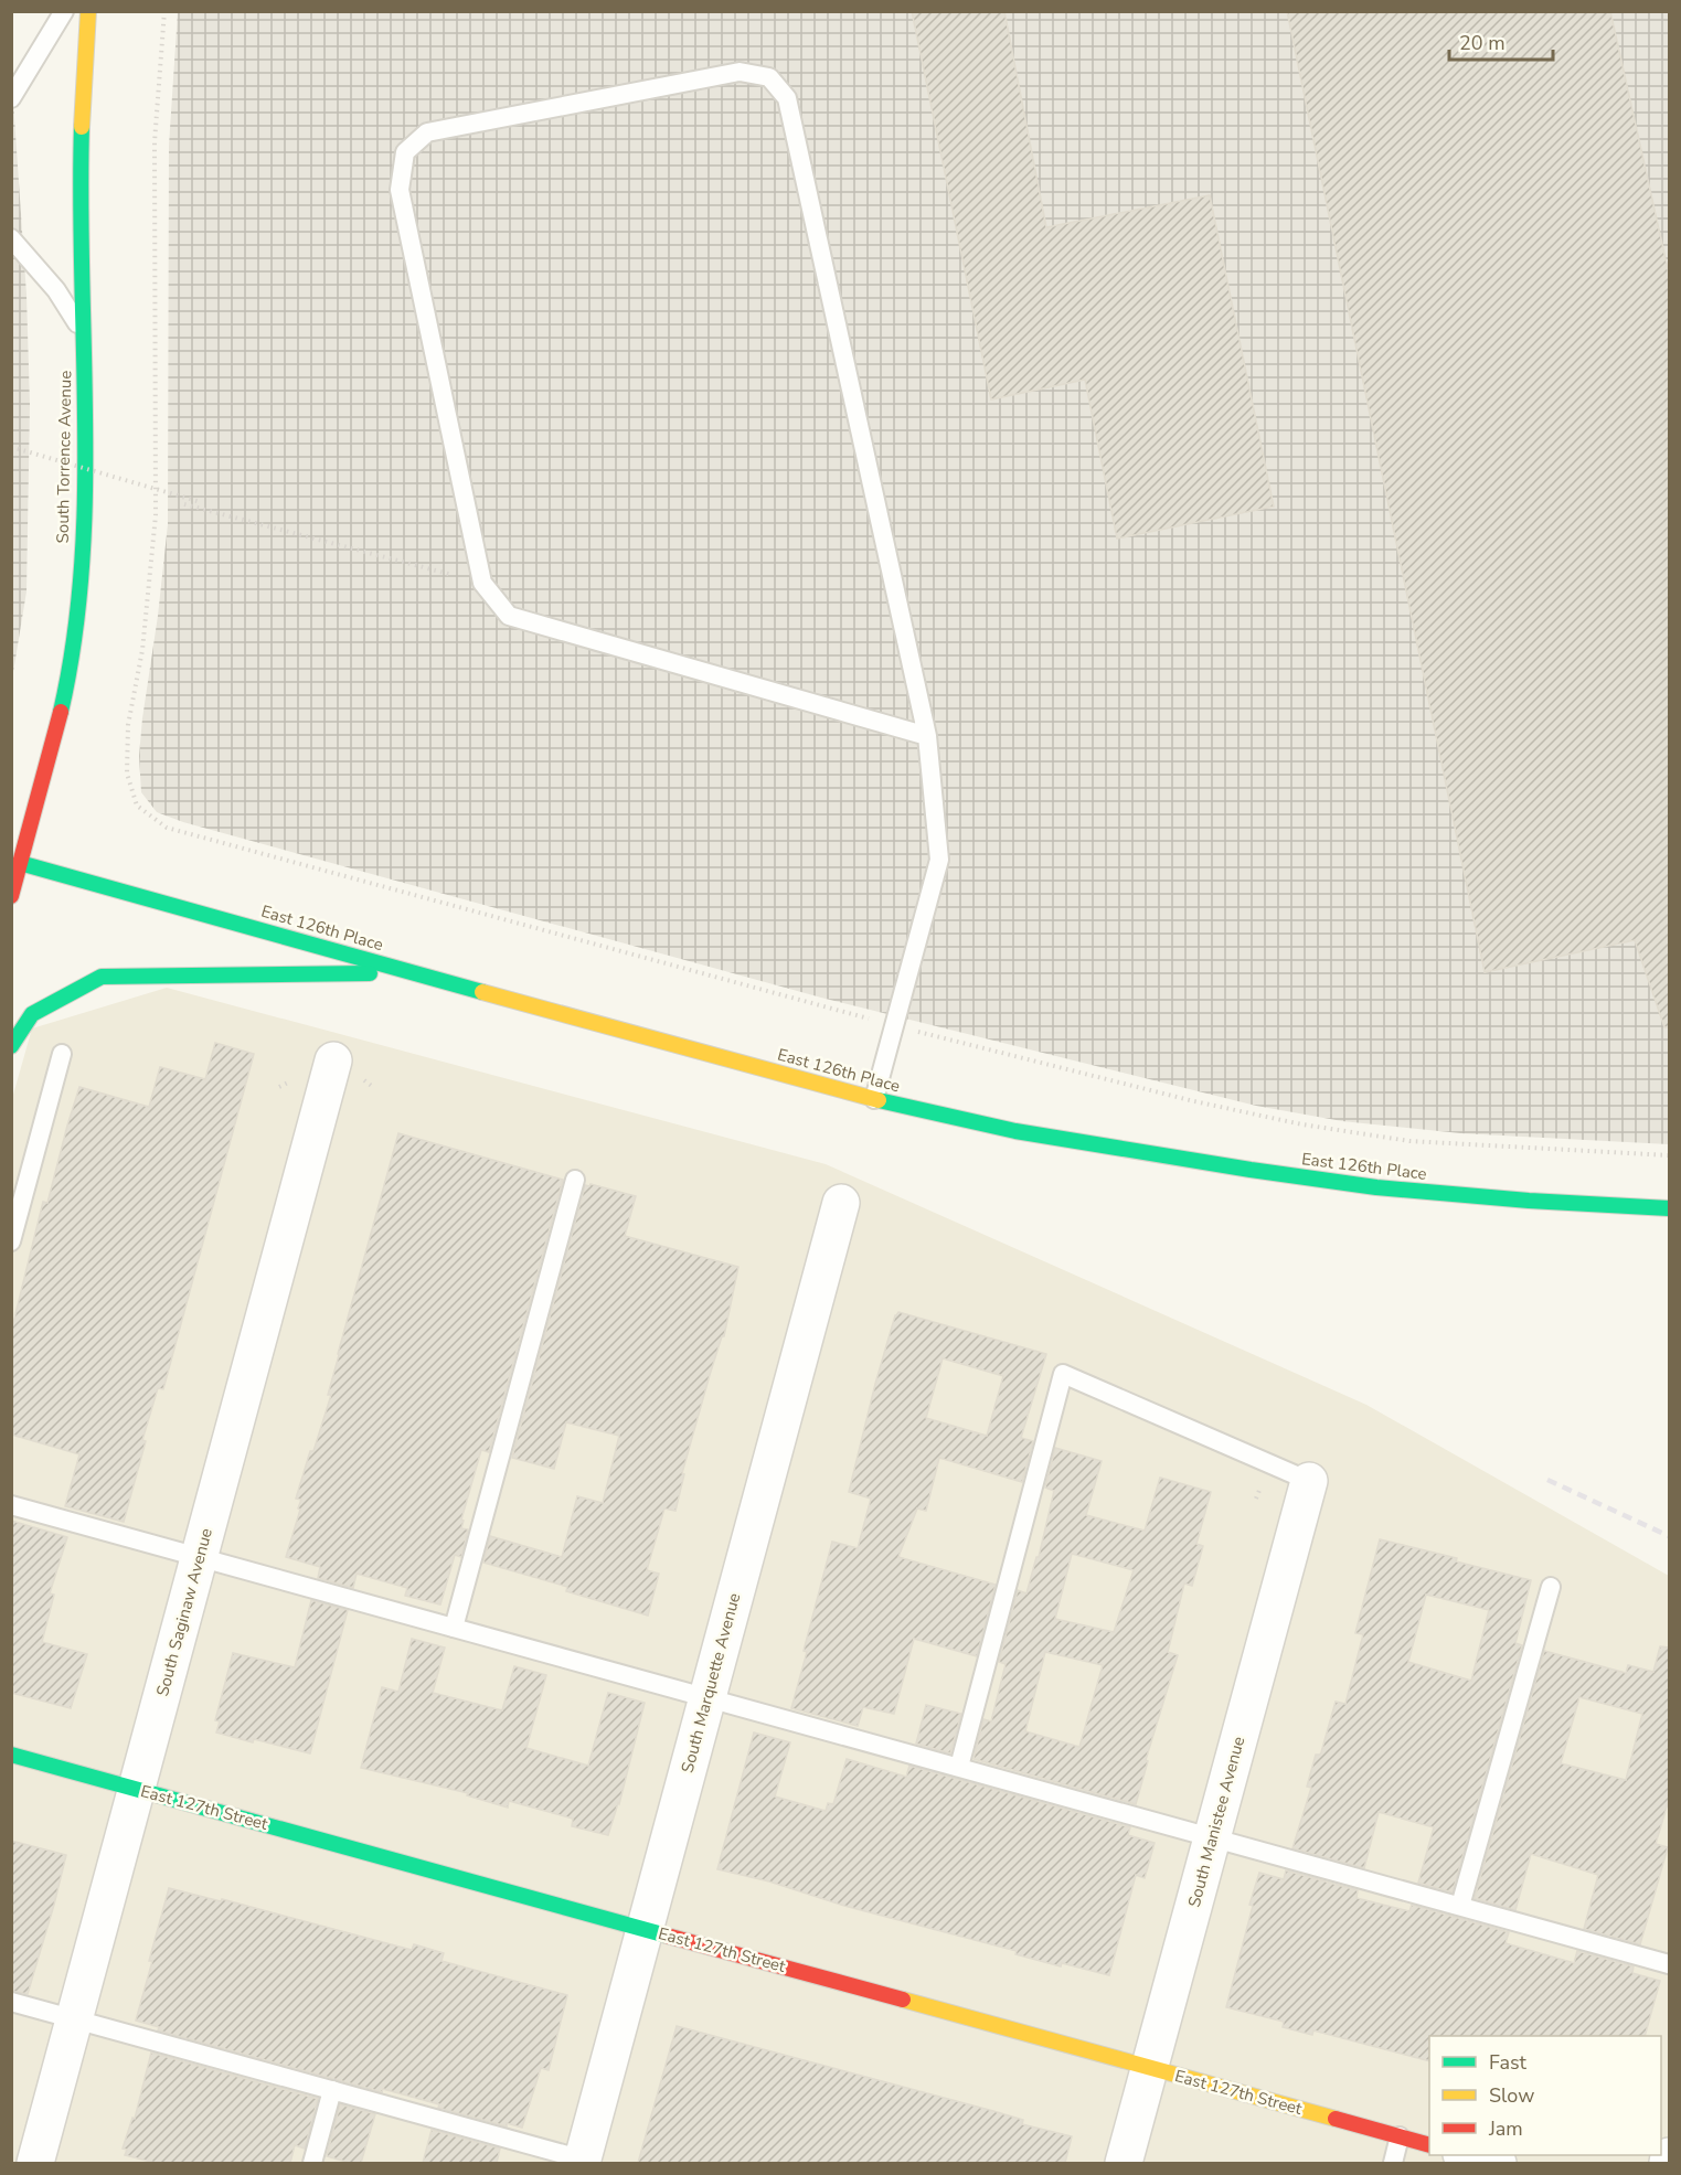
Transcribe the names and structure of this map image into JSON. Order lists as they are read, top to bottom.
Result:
{
  "streets": {
    "street": [
      "South Torrence Avenue",
      "East 126th Place",
      "South Saginaw Avenue",
      "South Marquette Avenue",
      "East 127th Street",
      "South Manistee Avenue"
    ]
  },
  "crossings": [
    ["South Torrence Avenue", "East 126th Place"],
    ["South Saginaw Avenue", "East 127th Street"],
    ["South Marquette Avenue", "East 127th Street"],
    ["East 127th Street", "South Manistee Avenue"]
  ],
  "legend": ["Fast", "Slow", "Jam"],
  "scale_bar": "20 m"
}
